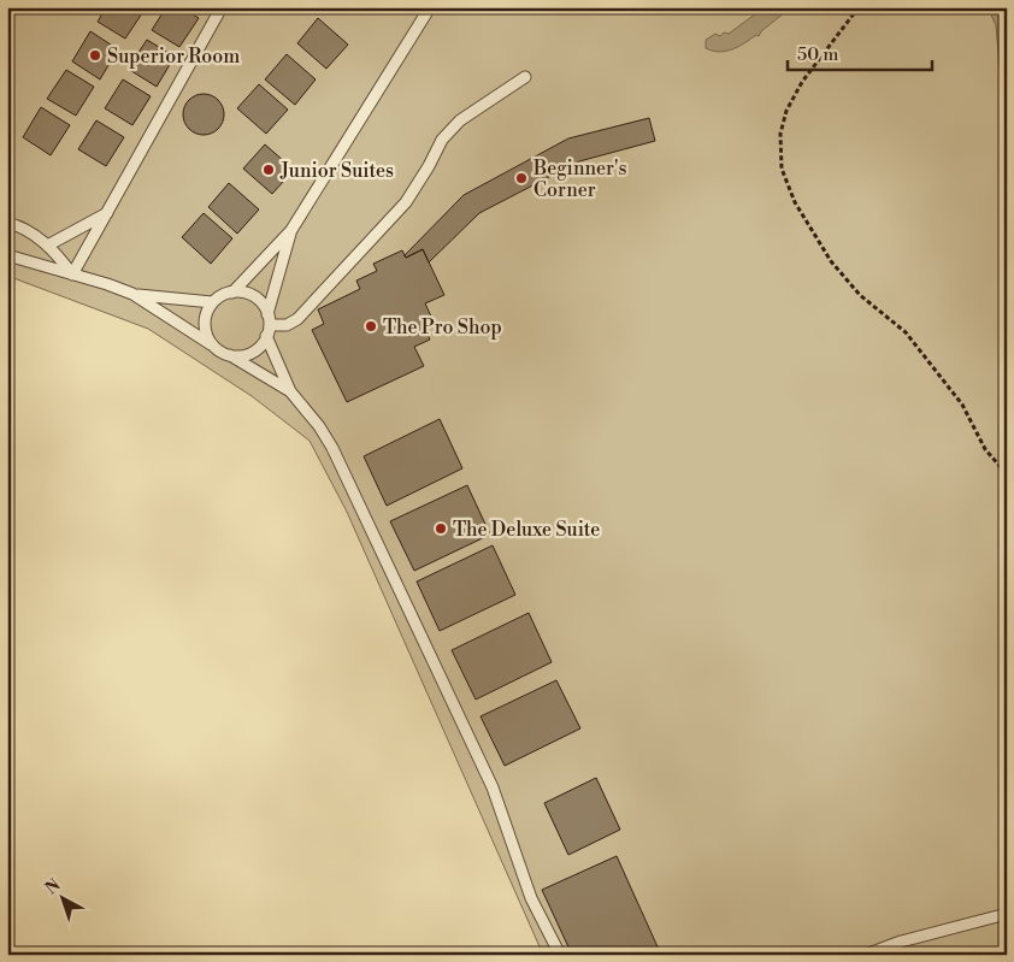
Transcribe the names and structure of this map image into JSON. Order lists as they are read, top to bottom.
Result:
{
  "places": [
    "Superior Room",
    "Junior Suites",
    "Beginner's Corner",
    "The Pro Shop",
    "The Deluxe Suite"
  ],
  "scale_bar": "50 m",
  "north": "top left"
}
